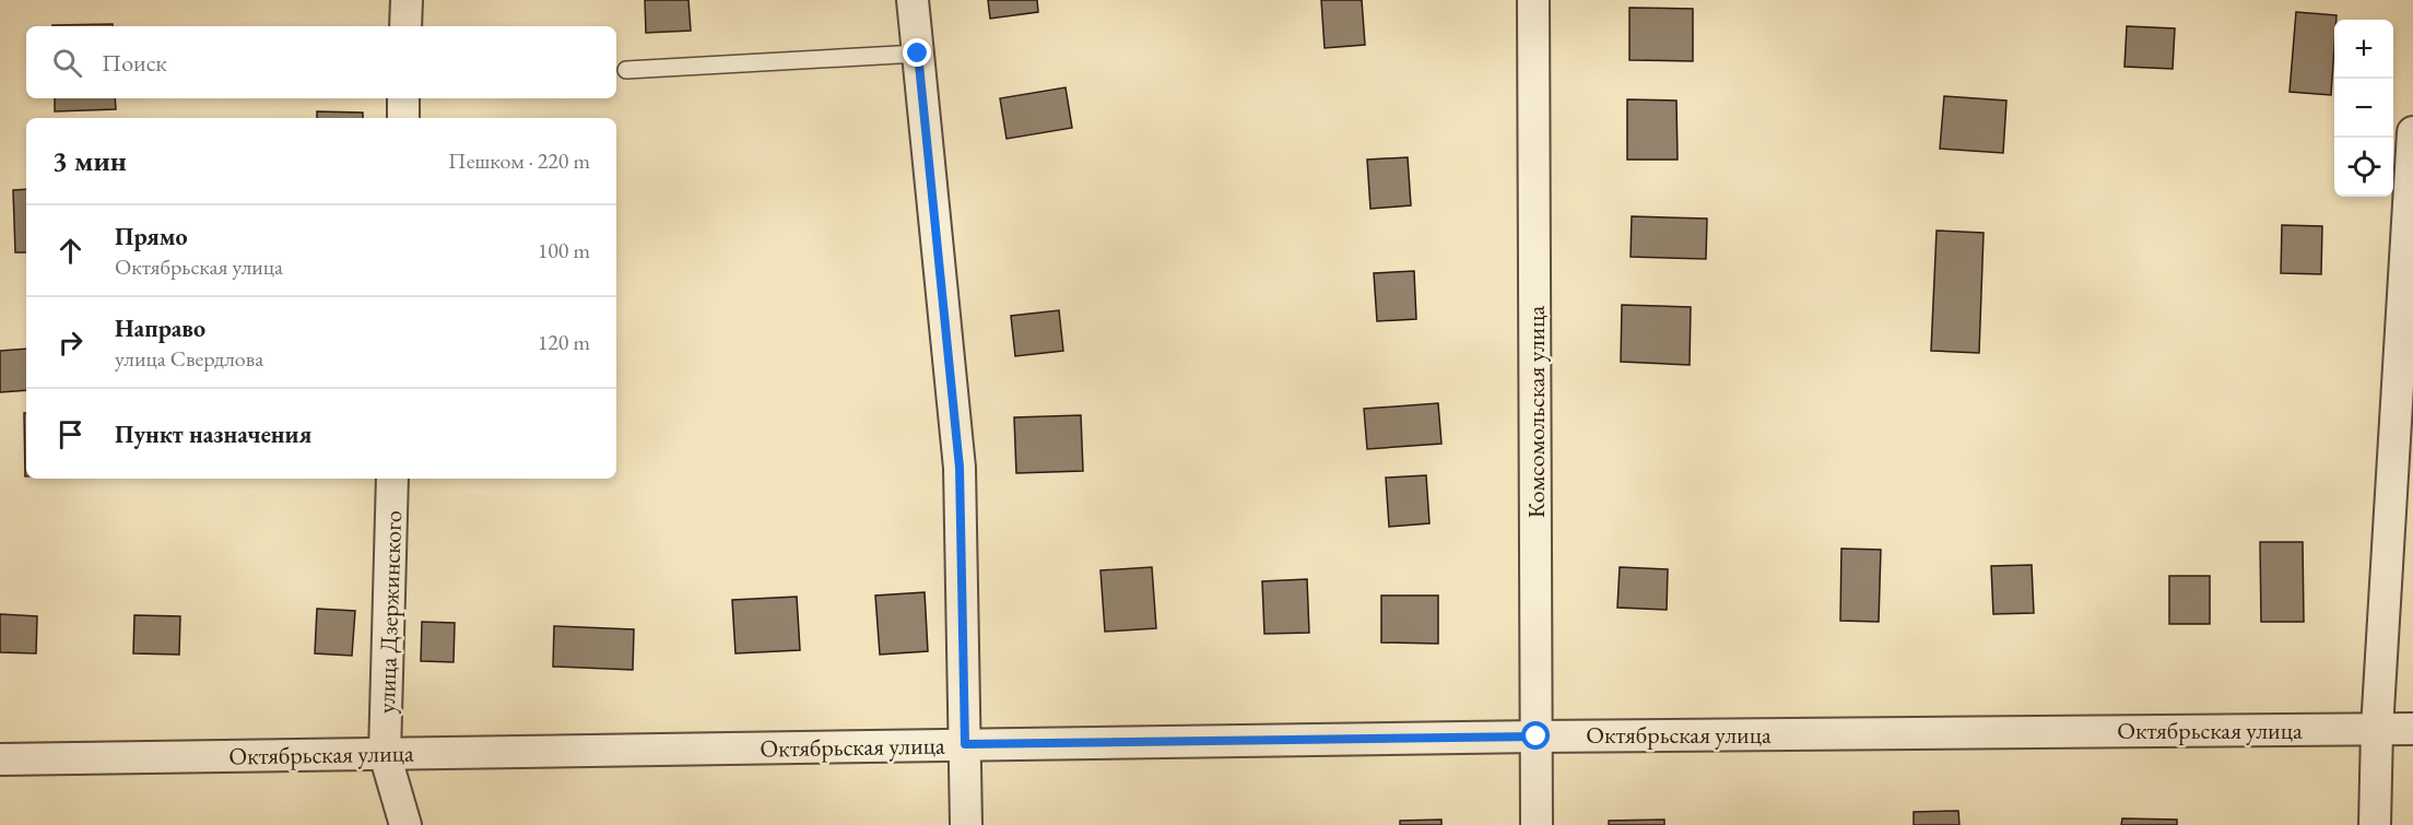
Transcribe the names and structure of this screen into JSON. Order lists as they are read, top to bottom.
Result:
{
  "streets": {
    "street": ["Комсомольская улица", "улица Дзержинского", "Октябрьская улица"]
  },
  "crossings": [
    ["Комсомольская улица", "Октябрьская улица"],
    ["улица Дзержинского", "Октябрьская улица"]
  ],
  "page": {
    "map_buttons": ["+", "−"],
    "search": "Поиск",
    "heading": ["3 мин", "Пешком · 220 m"],
    "list": [
      ["Прямо", "Октябрьская улица", "100 m"],
      ["Направо", "улица Свердлова", "120 m"],
      "Пункт назначения"
    ]
  }
}
